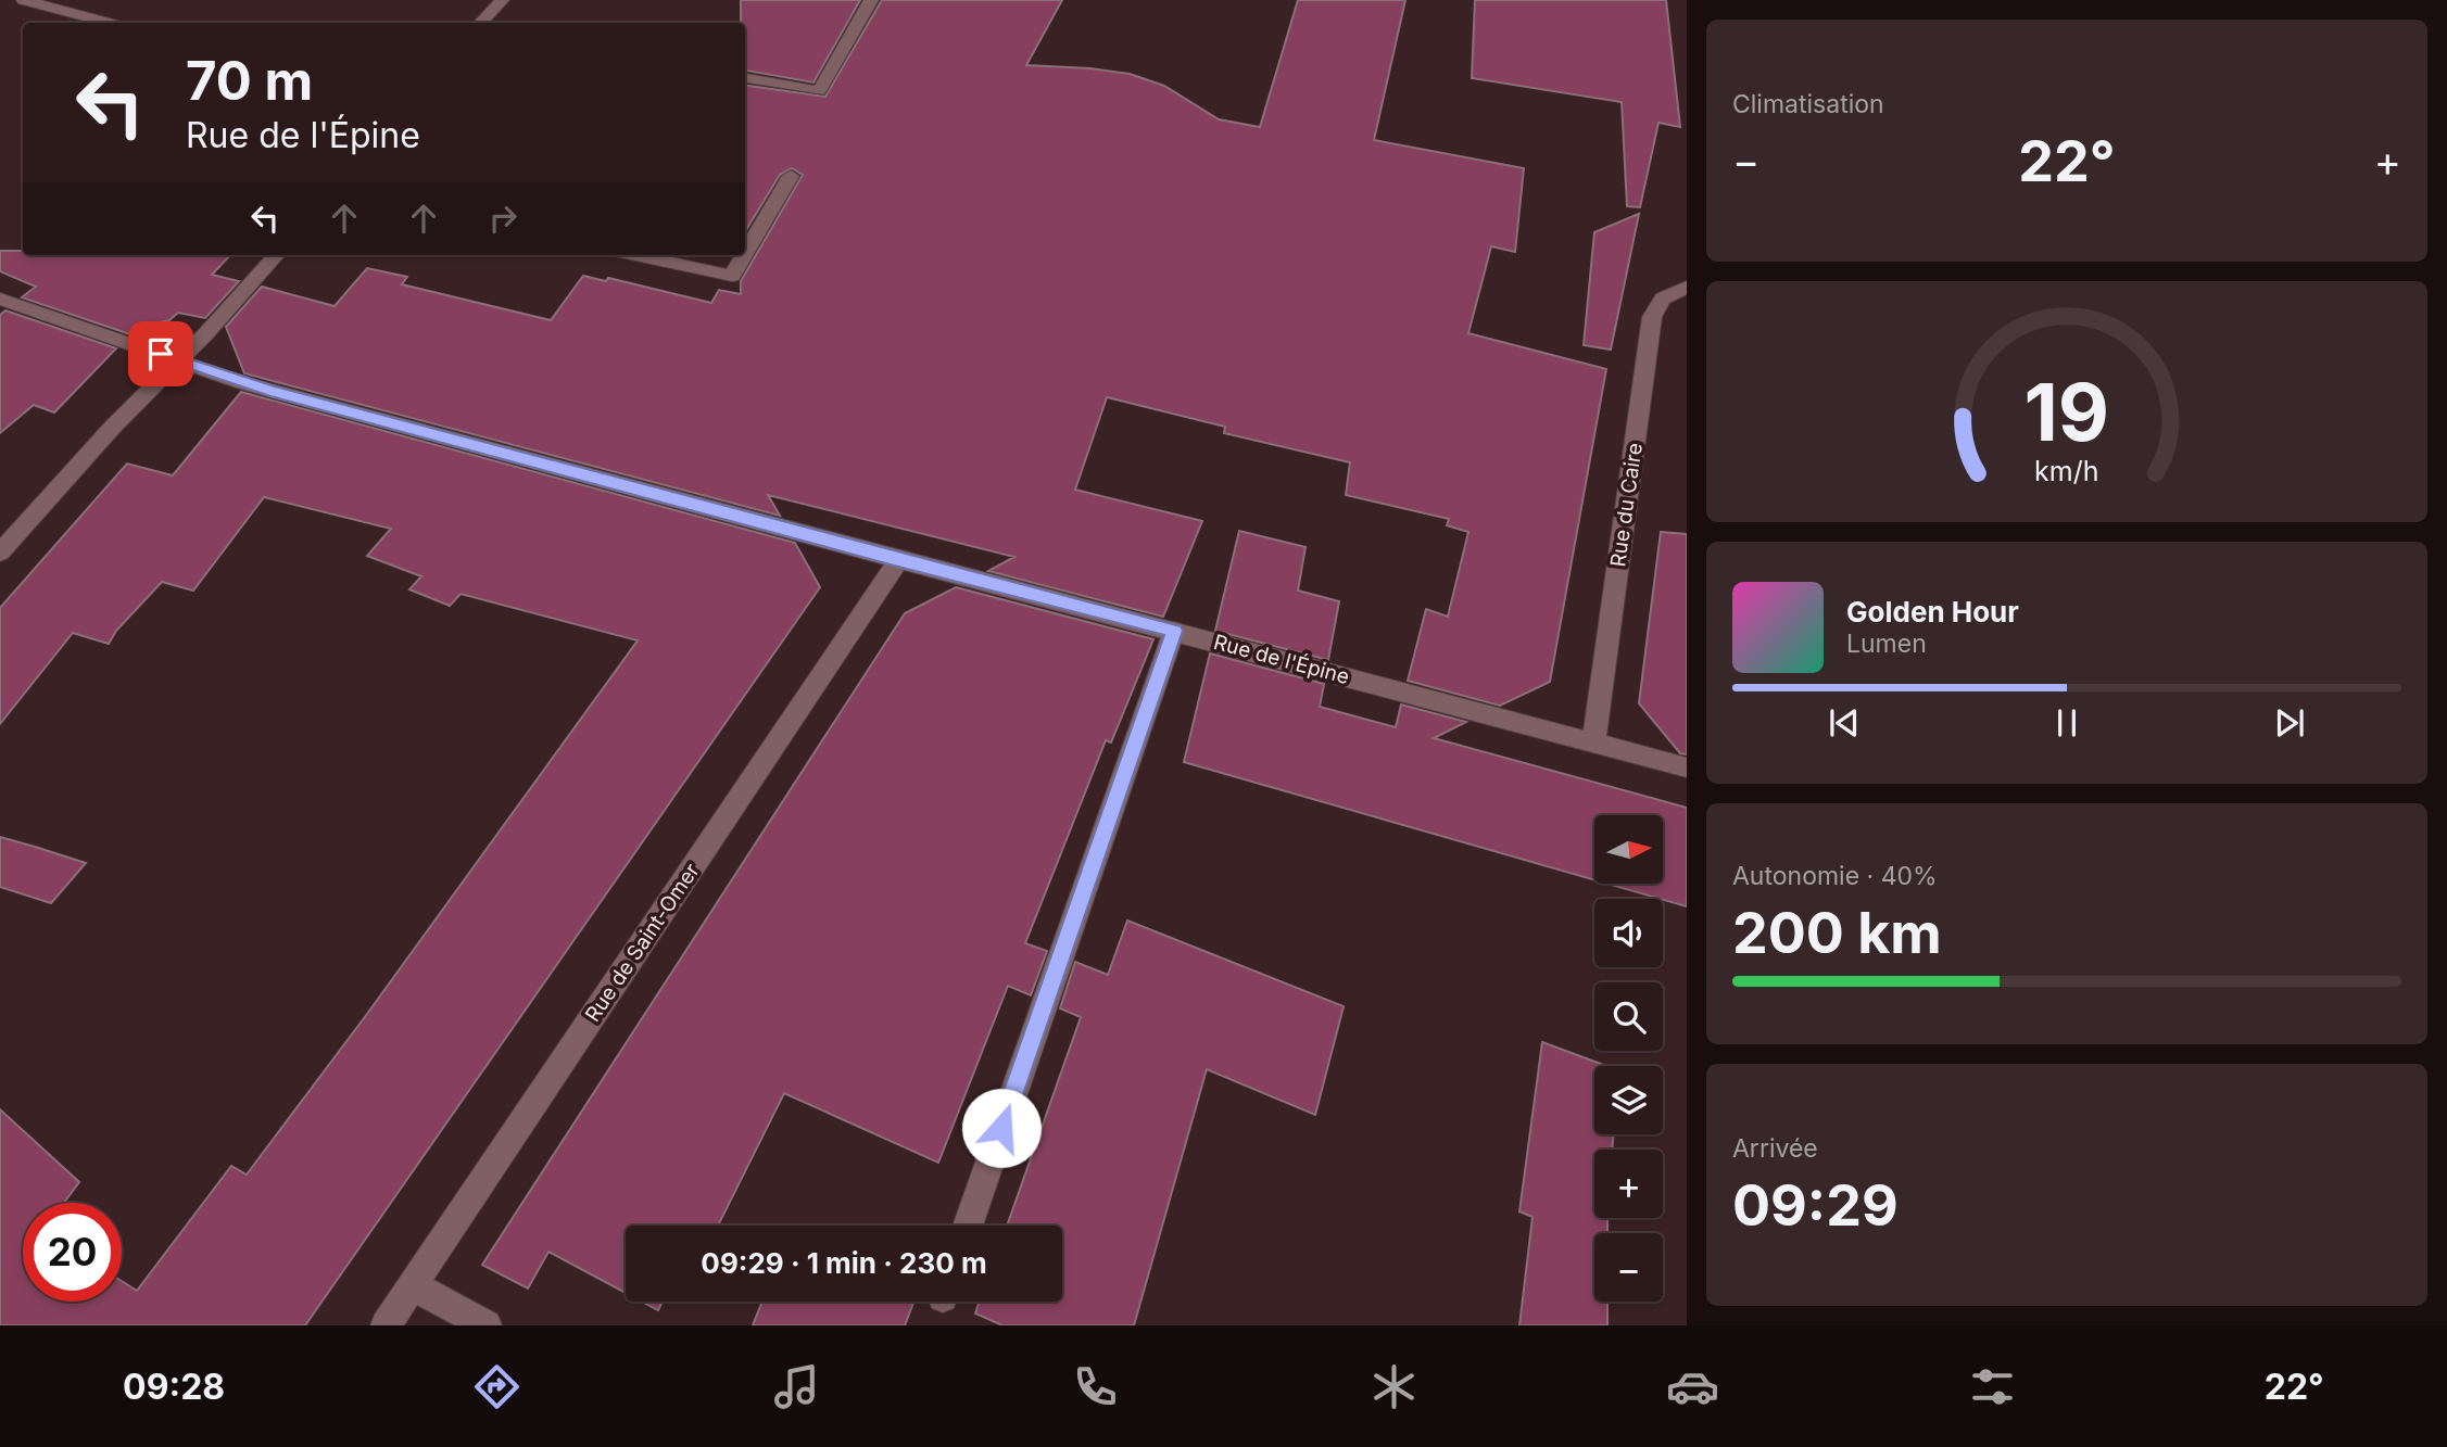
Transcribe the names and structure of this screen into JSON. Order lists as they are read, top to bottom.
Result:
{
  "streets": {
    "street": ["Rue du Caire", "Rue de l'Épine", "Rue de Saint-Omer"]
  },
  "crossings": [
    ["Rue du Caire", "Rue de l'Épine"],
    ["Rue de l'Épine", "Rue de Saint-Omer"]
  ],
  "north": "right",
  "page": {
    "tile": [
      "Climatisation",
      ["Autonomie · 40%", "200 km"],
      ["Arrivée", "09:29"]
    ],
    "turn": ["70 m", "Rue de l'Épine"],
    "heat": ["−", "22°", "+"],
    "song": ["Golden Hour", "Lumen"],
    "map_buttons": ["+", "−"],
    "limit": "20",
    "trip": "09:29 · 1 min · 230 m",
    "tabs": ["09:28", "22°"],
    "gauge": ["19", "km/h"]
  }
}
